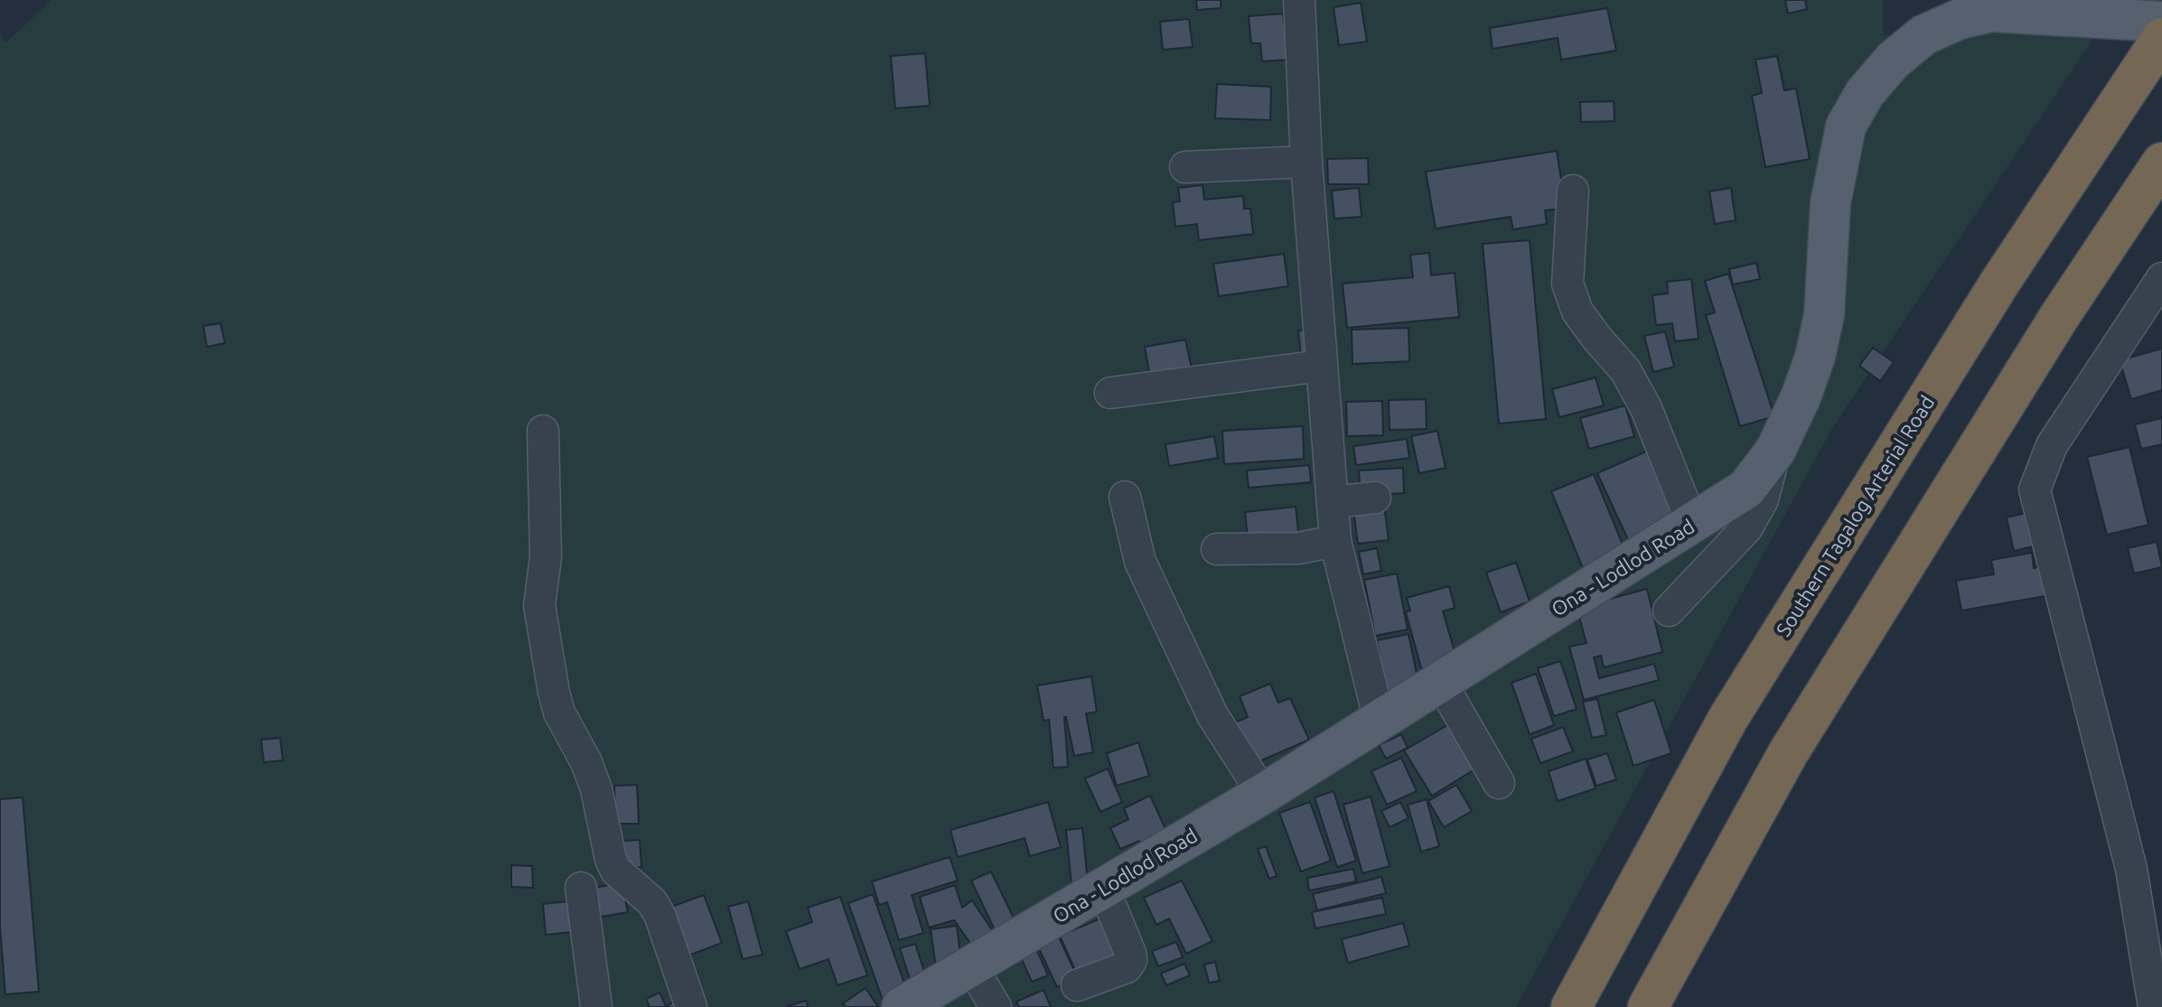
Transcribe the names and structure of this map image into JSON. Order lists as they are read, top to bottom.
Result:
{
  "streets": {
    "highway": ["Southern Tagalog Arterial Road"],
    "main road": ["Ona - Lodlod Road"]
  }
}
